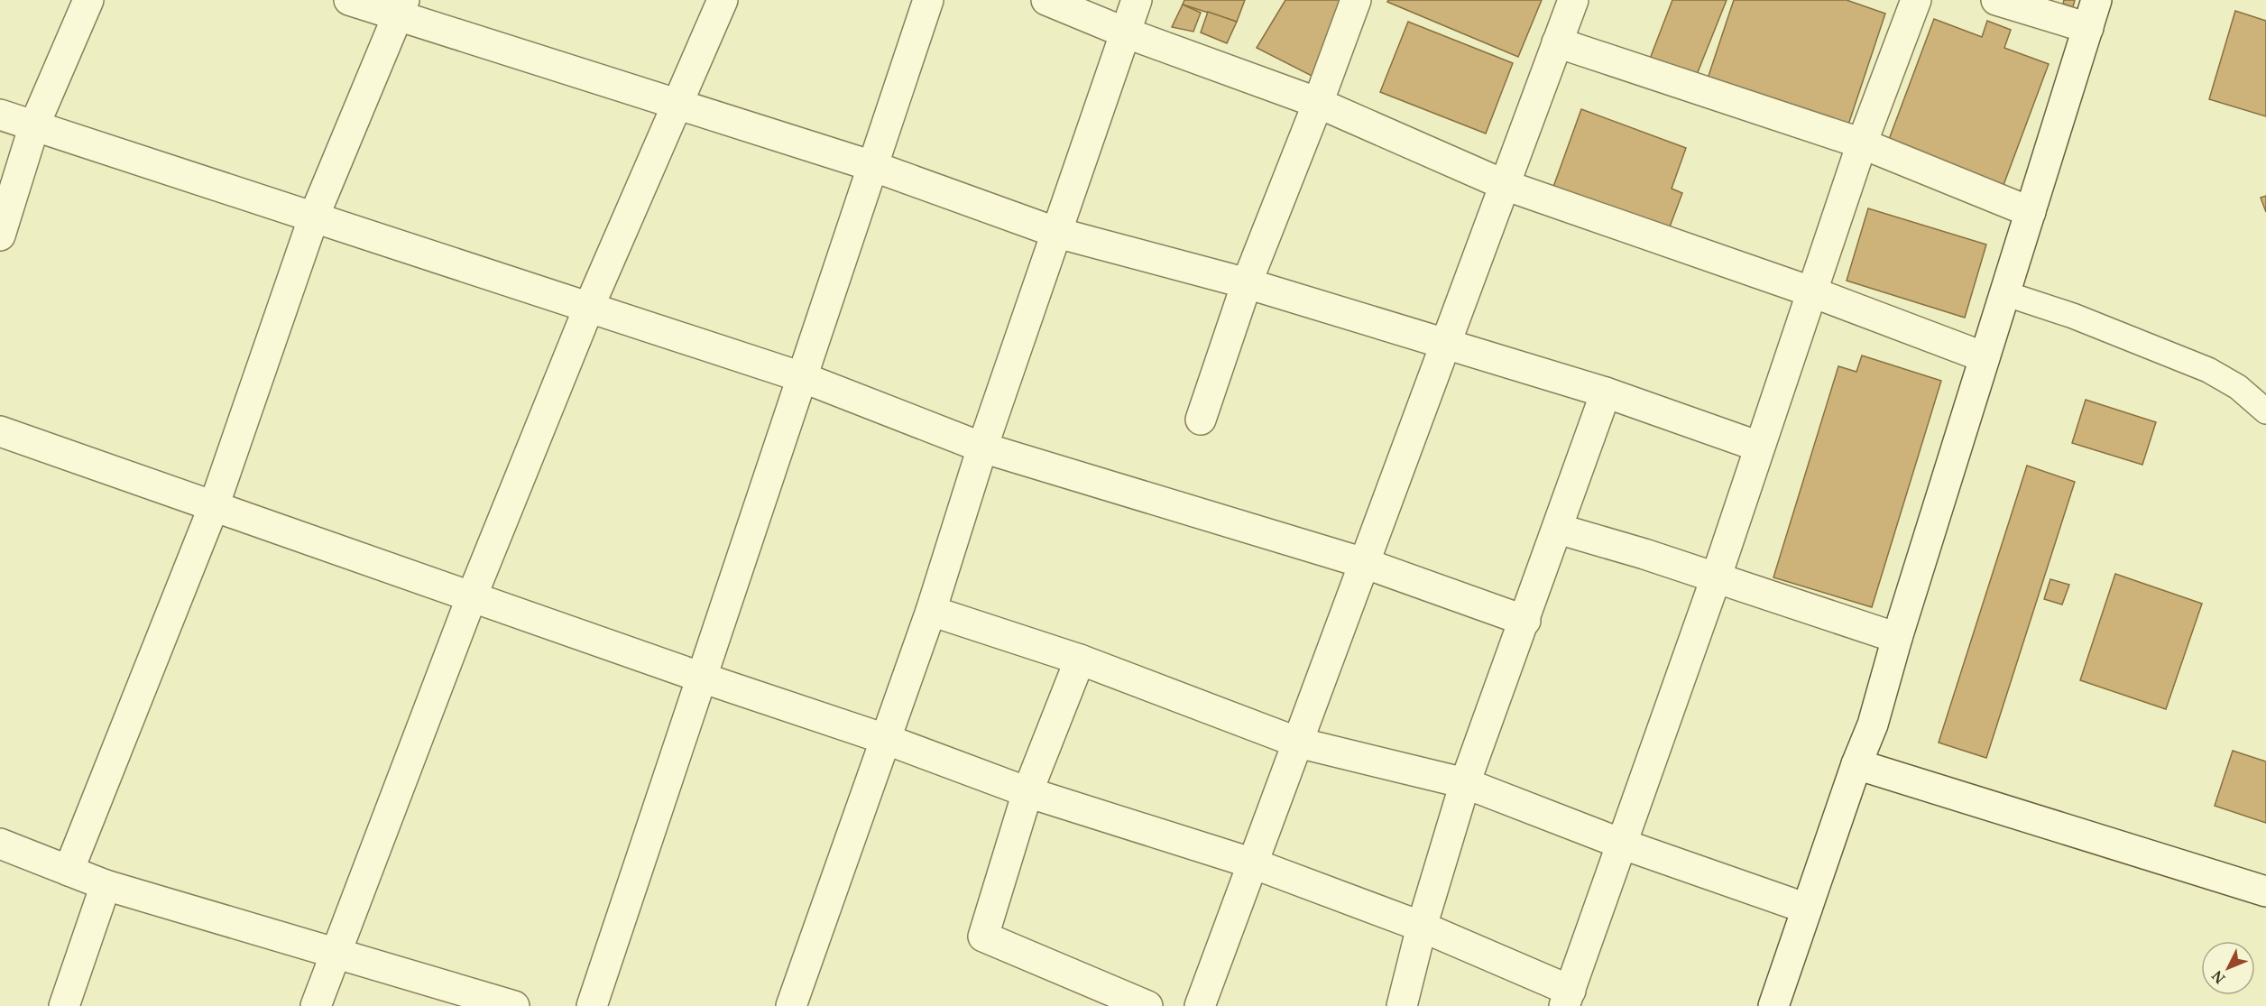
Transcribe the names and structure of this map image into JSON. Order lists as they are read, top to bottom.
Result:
{
  "north": "bottom left"
}
